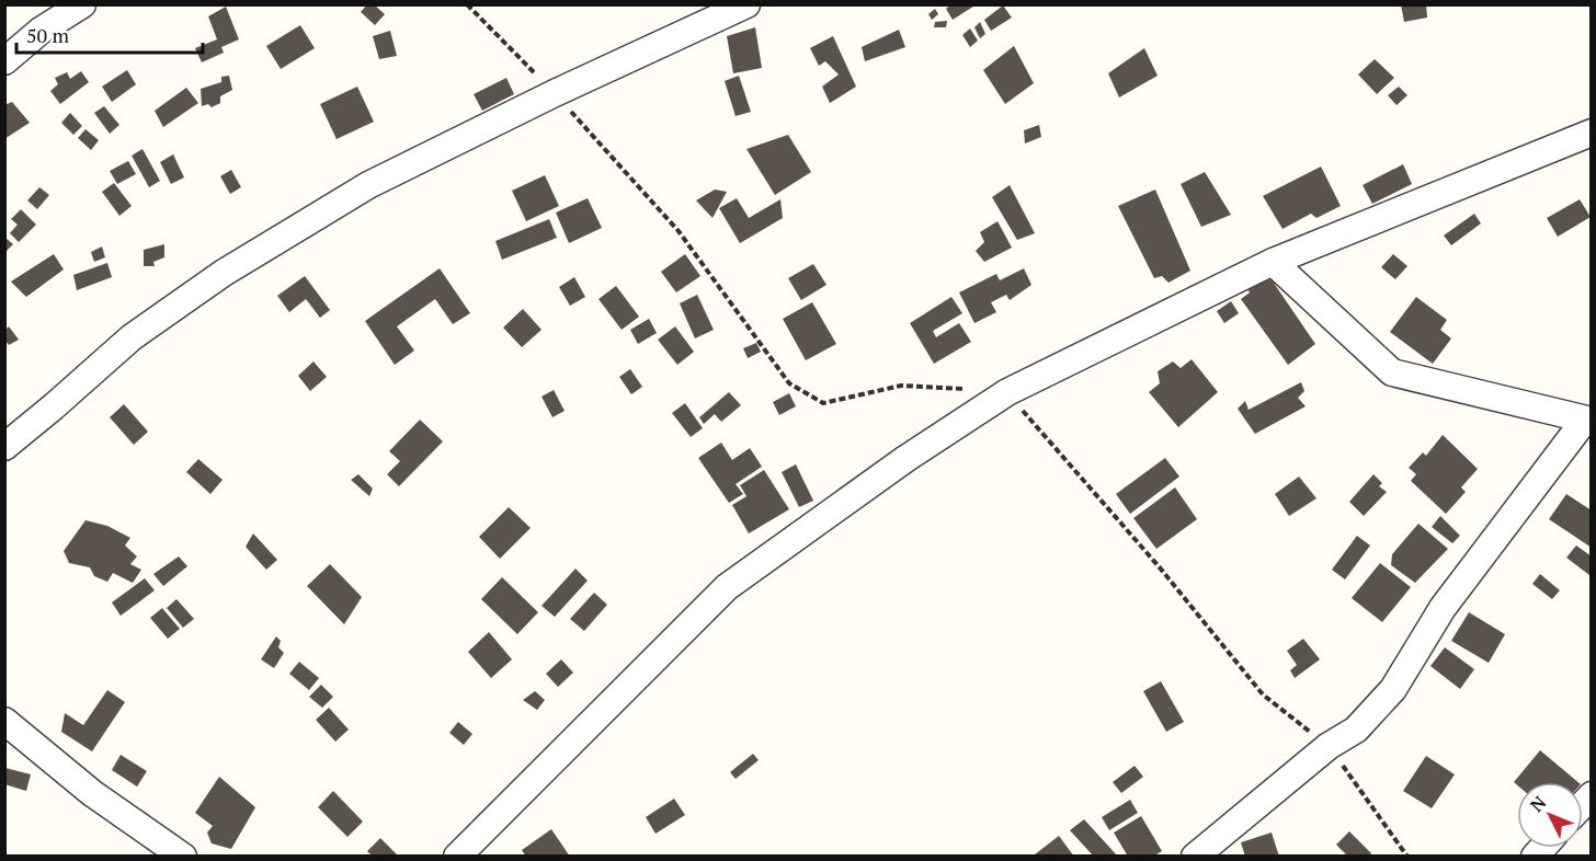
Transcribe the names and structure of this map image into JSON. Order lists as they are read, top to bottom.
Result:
{
  "scale_bar": "50 m",
  "north": "top left"
}
